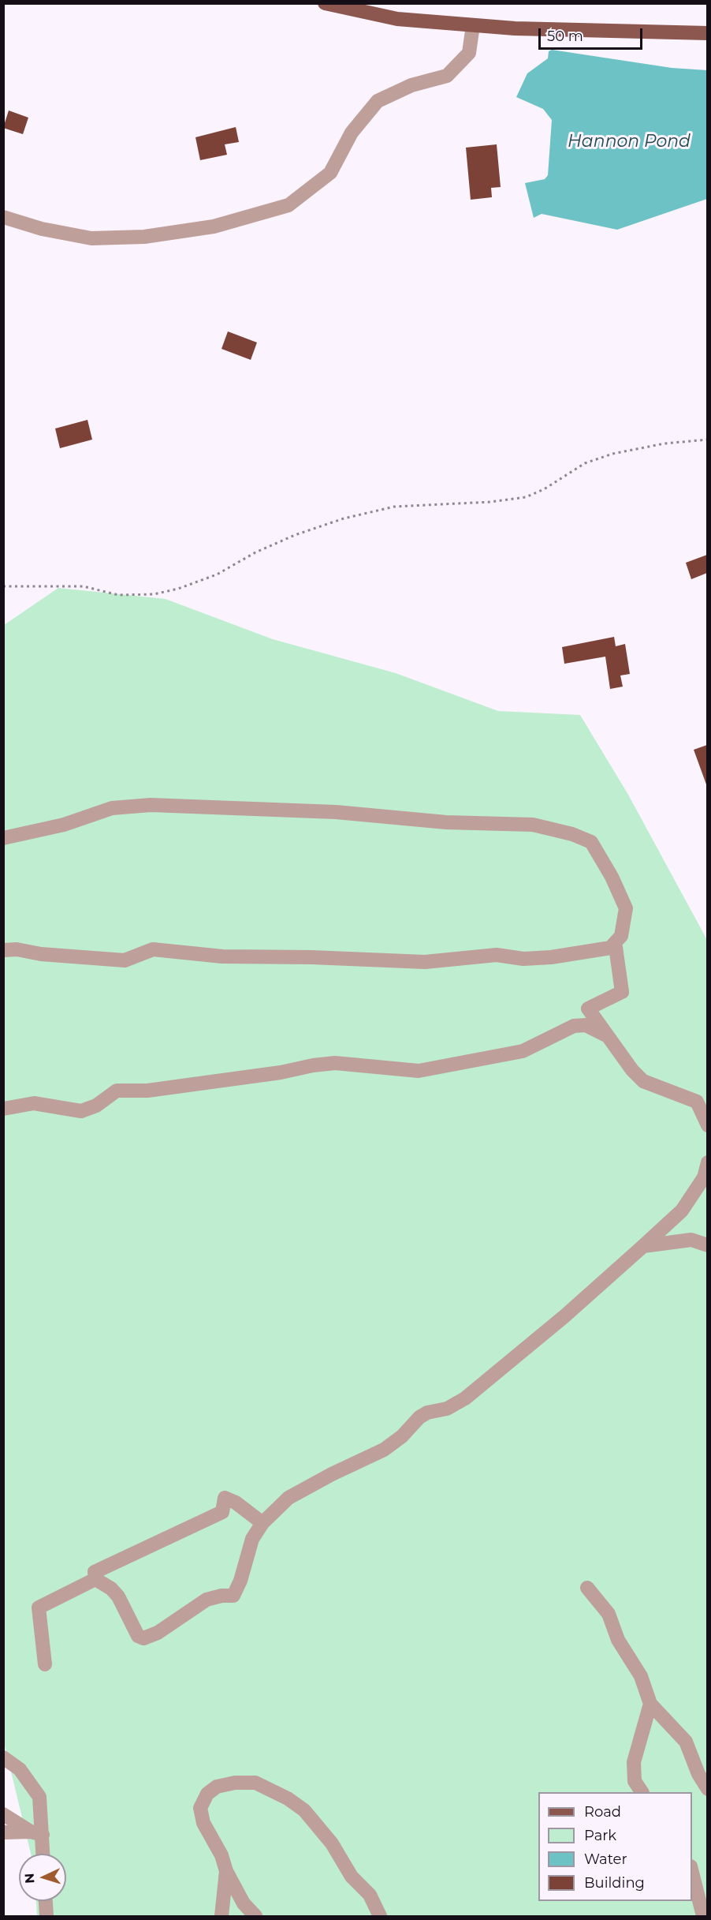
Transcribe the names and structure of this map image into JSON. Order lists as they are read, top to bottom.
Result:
{
  "water": ["Hannon Pond"],
  "legend": [
    "Road",
    "Park",
    "Water",
    "Building"
  ],
  "scale_bar": "50 m",
  "north": "left"
}
